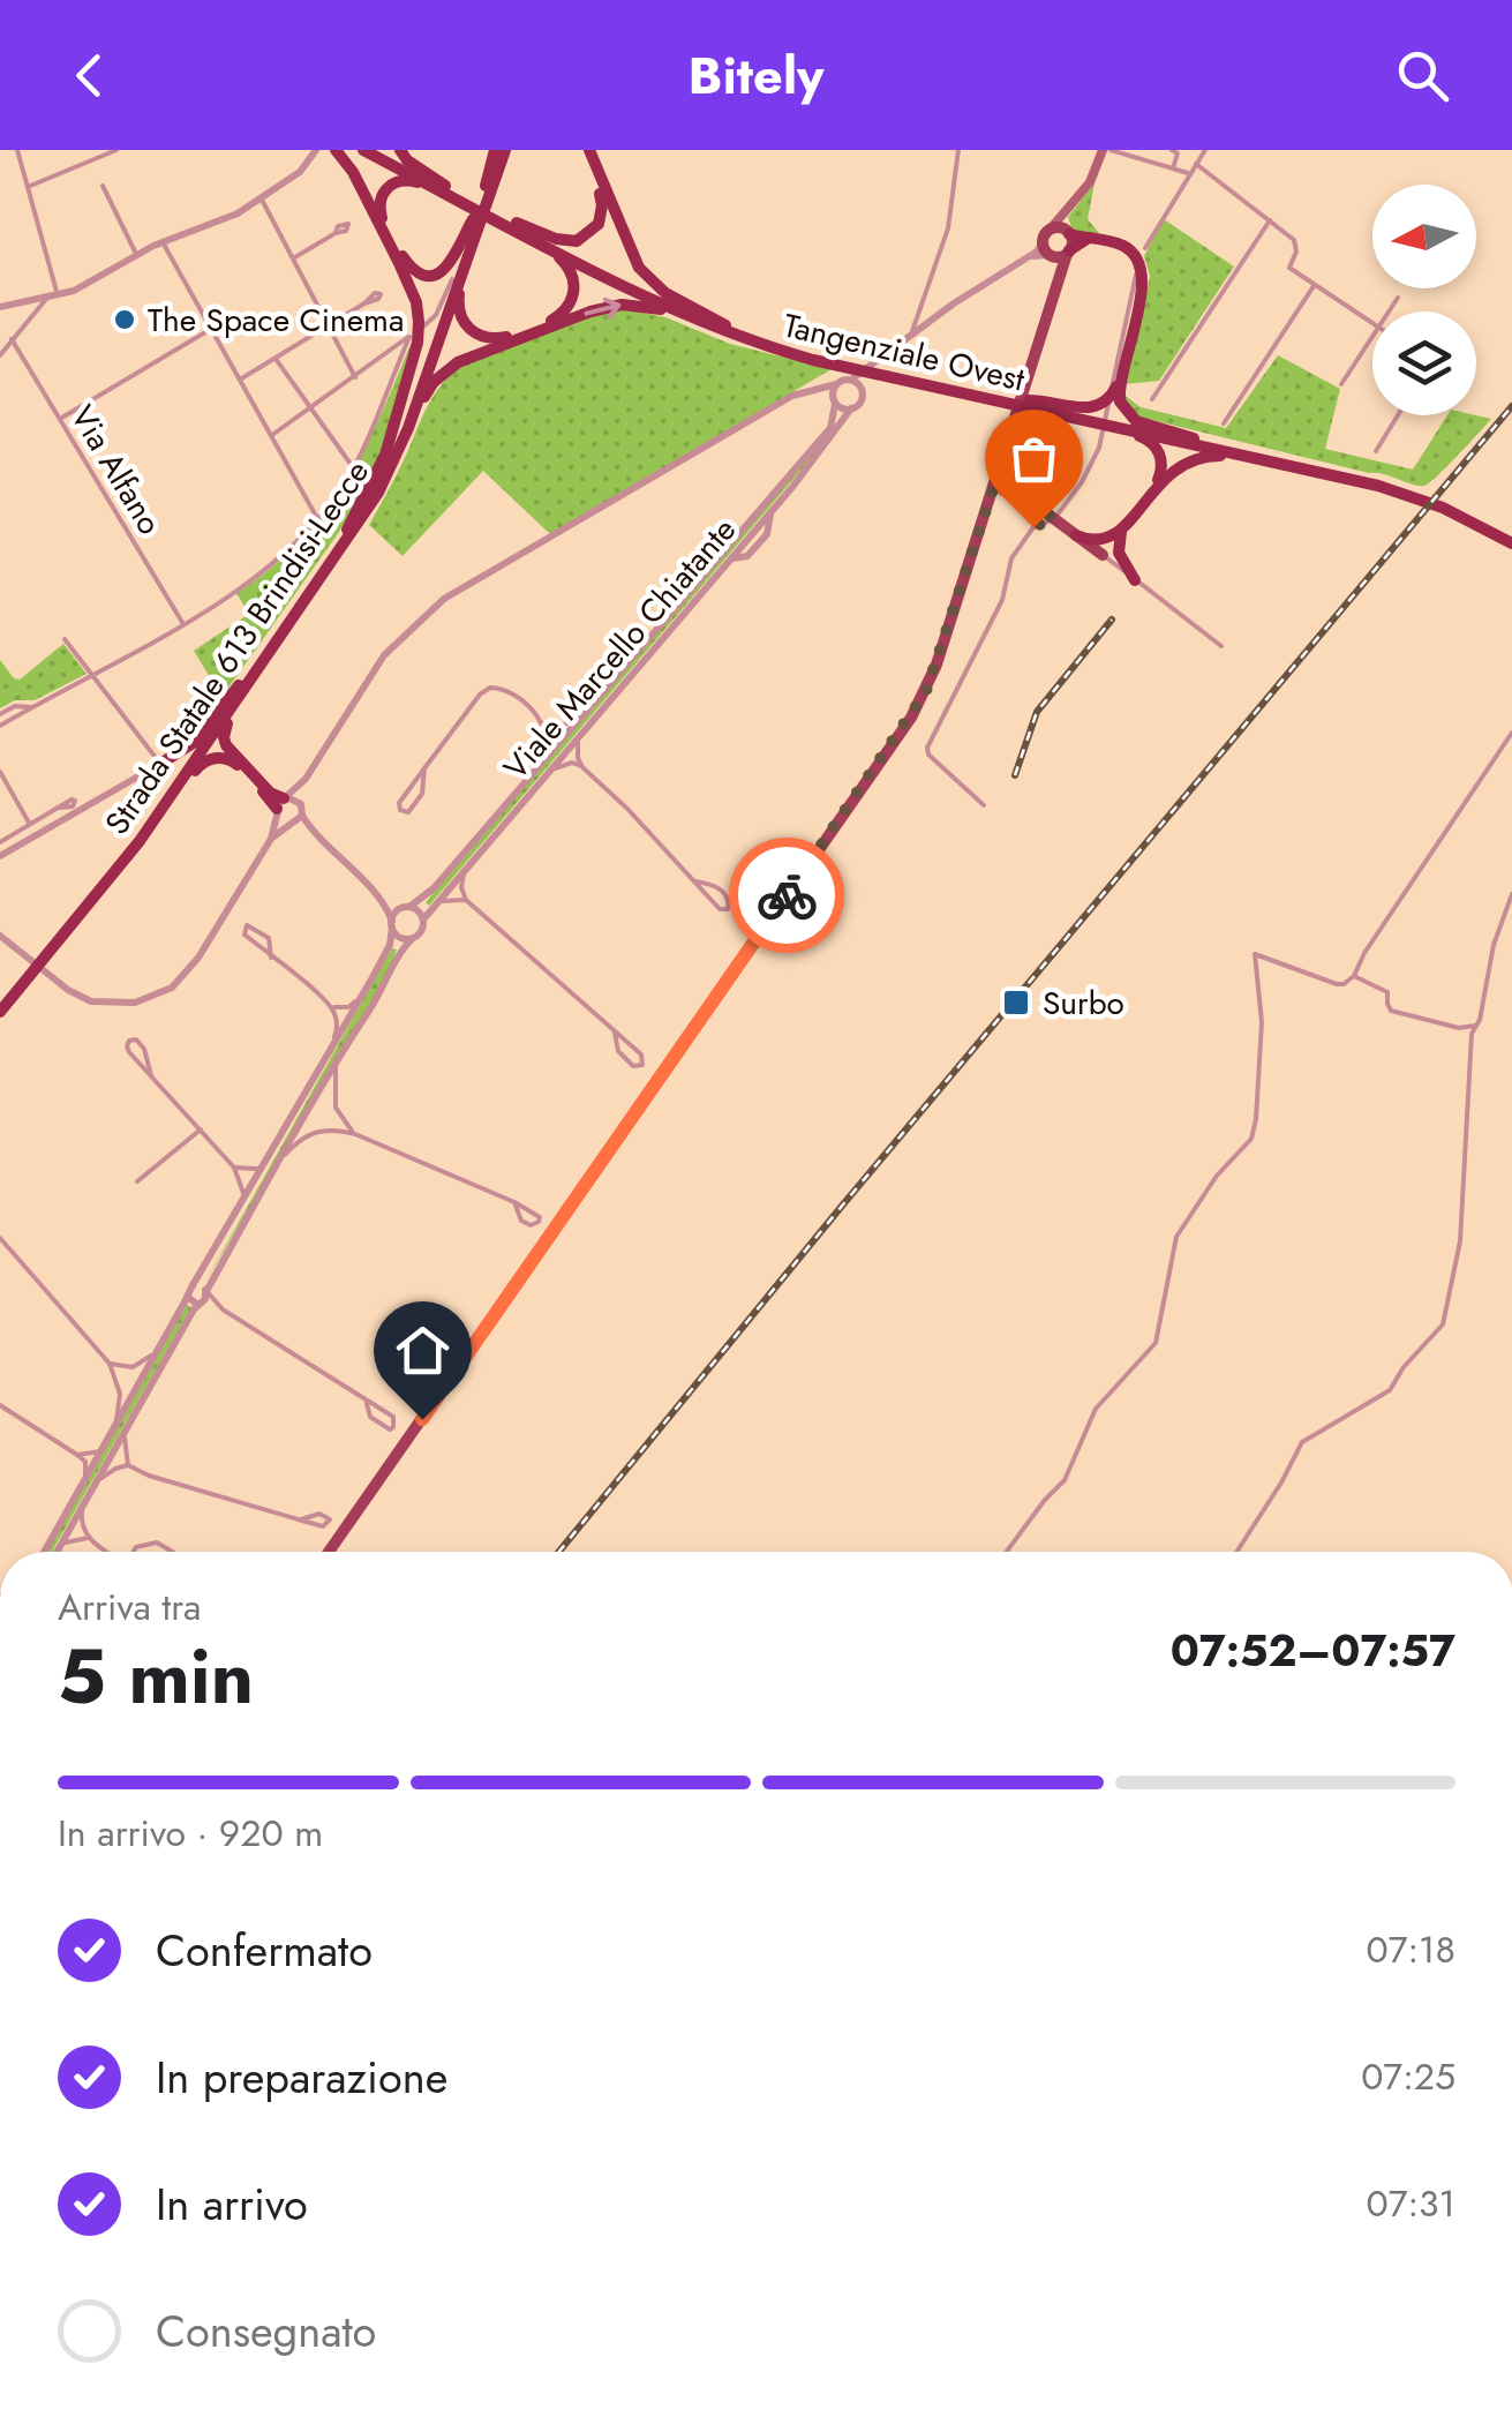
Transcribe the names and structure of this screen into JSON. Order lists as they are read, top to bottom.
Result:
{
  "streets": {
    "highway": ["Tangenziale Ovest", "Strada Statale 613 Brindisi-Lecce"],
    "street": ["Via Alfano", "Viale Marcello Chiatante"]
  },
  "places": {
    "other": ["The Space Cinema"],
    "transit": ["Surbo"]
  },
  "north": "left",
  "page": {
    "header": "Bitely",
    "heading": ["5 min", "Arriva tra", "07:52–07:57"],
    "bar": "In arrivo · 920 m",
    "list": [
      ["Confermato", "07:18"],
      ["In preparazione", "07:25"],
      ["In arrivo", "07:31"],
      "Consegnato"
    ]
  }
}
